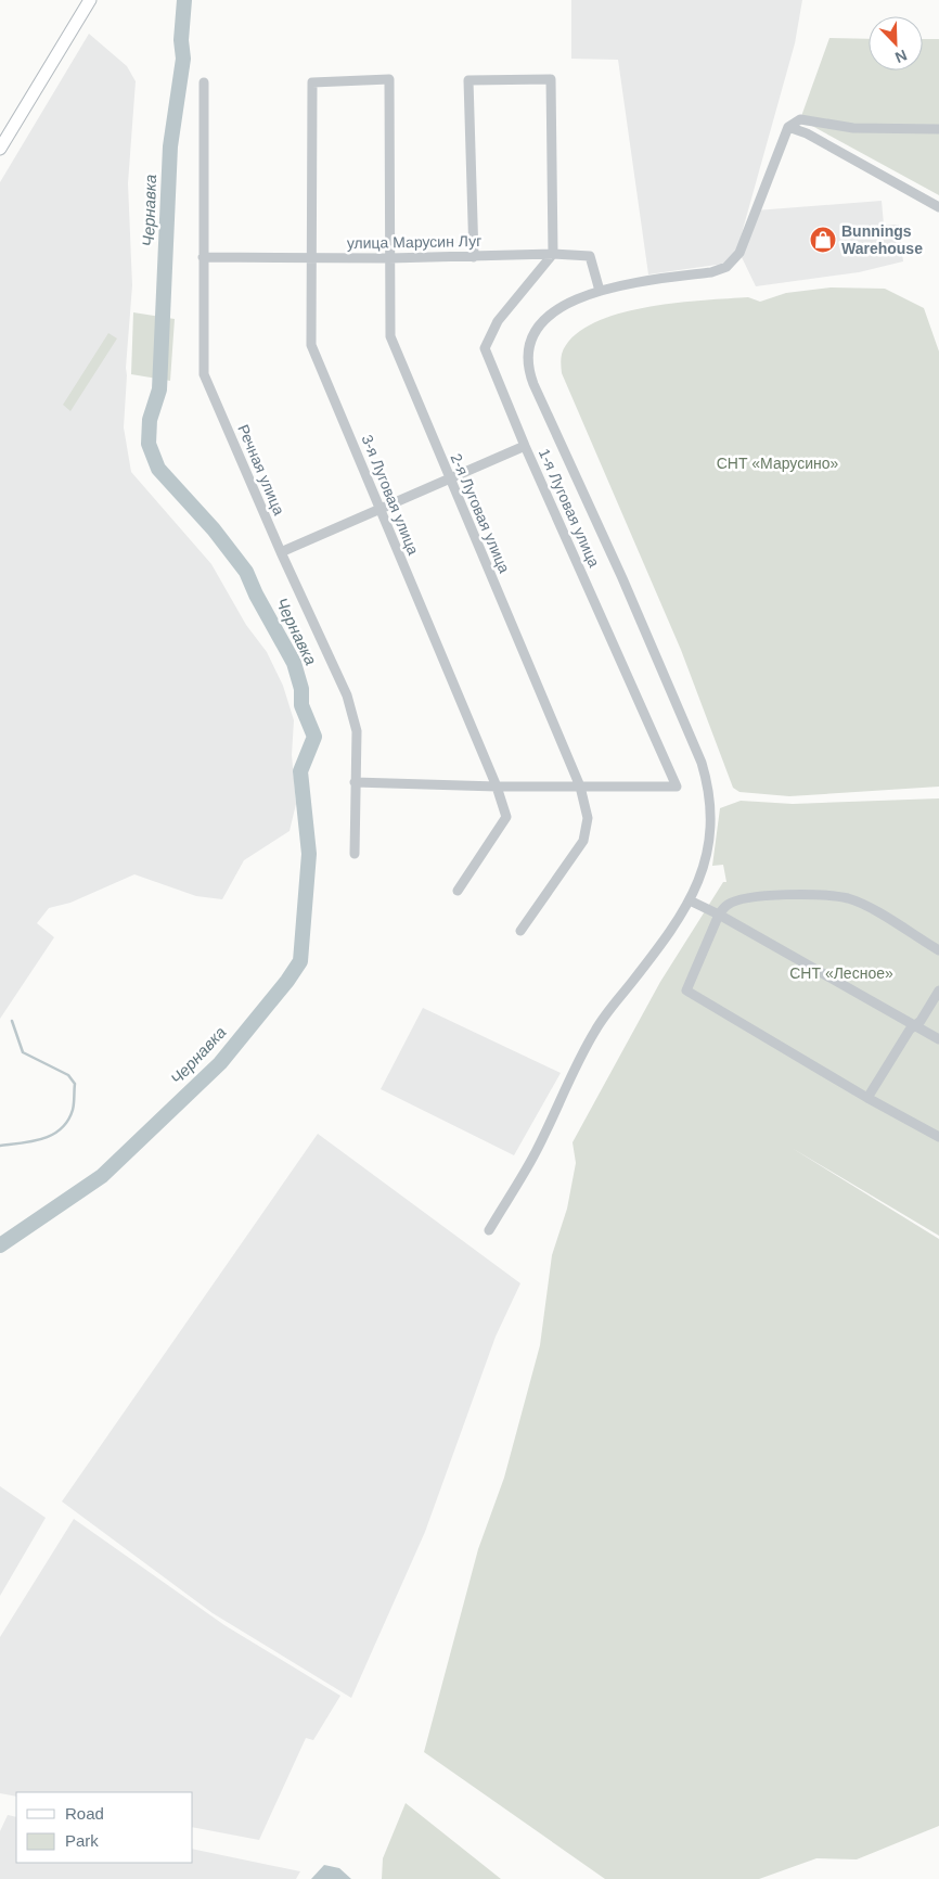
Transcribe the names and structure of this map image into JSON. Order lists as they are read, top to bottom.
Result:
{
  "streets": {
    "street": [
      "улица Марусин Луг",
      "Речная улица",
      "3-я Луговая улица",
      "1-я Луговая улица",
      "2-я Луговая улица"
    ]
  },
  "crossings": [
    ["улица Марусин Луг", "Речная улица"],
    ["улица Марусин Луг", "3-я Луговая улица"],
    ["улица Марусин Луг", "1-я Луговая улица"],
    ["улица Марусин Луг", "2-я Луговая улица"],
    ["3-я Луговая улица", "2-я Луговая улица"],
    ["1-я Луговая улица", "2-я Луговая улица"]
  ],
  "water": ["Чернавка"],
  "parks": ["СНТ «Марусино»", "СНТ «Лесное»"],
  "places": {
    "shop": ["Bunnings Warehouse"]
  },
  "legend": ["Road", "Park"],
  "north": "bottom right"
}
